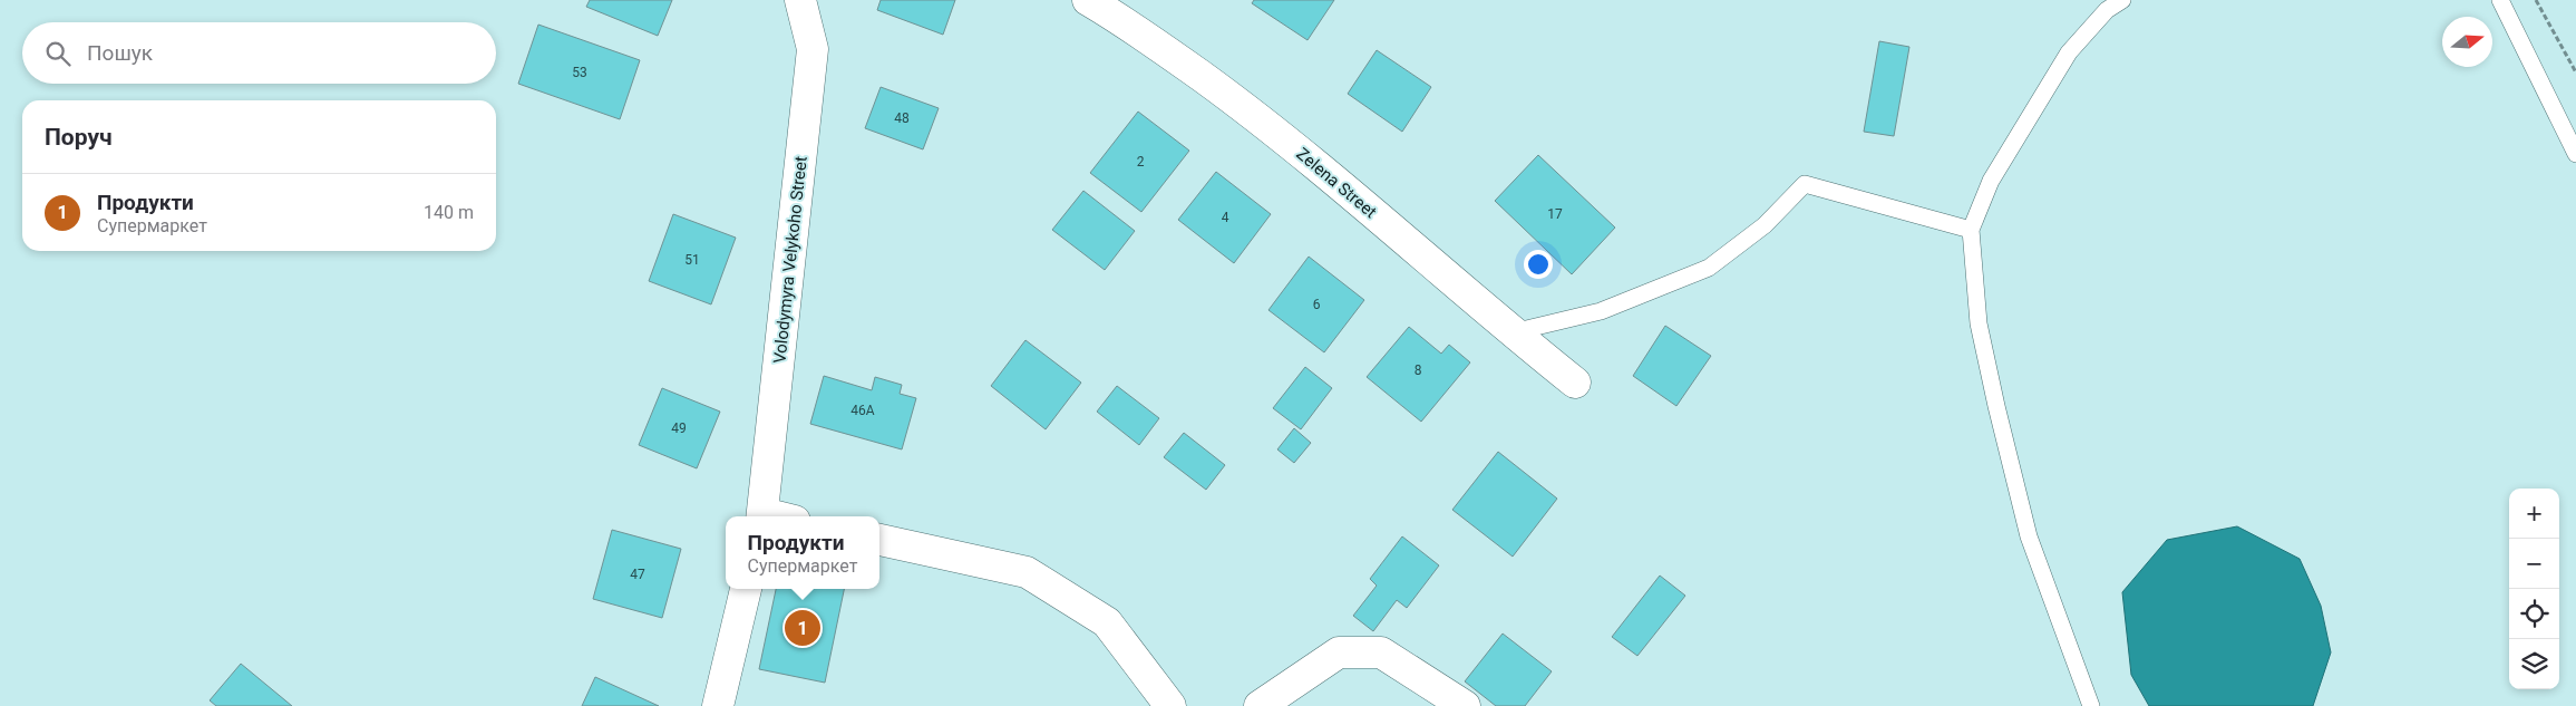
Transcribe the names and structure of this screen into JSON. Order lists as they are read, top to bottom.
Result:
{
  "streets": {
    "street": ["Zelena Street", "Volodymyra Velykoho Street"]
  },
  "house_numbers": [
    "53",
    "48",
    "2",
    "17",
    "4",
    "51",
    "6",
    "8",
    "46А",
    "49",
    "47"
  ],
  "north": "right",
  "page": {
    "search": "Пошук",
    "heading": "Поруч",
    "list": [
      {
        "mark": "1",
        "name": "Продукти",
        "note": "Супермаркет",
        "value": "140 m"
      }
    ],
    "map_buttons": ["+", "−"],
    "popup": ["Продукти", "Супермаркет"],
    "pins": "1"
  }
}
